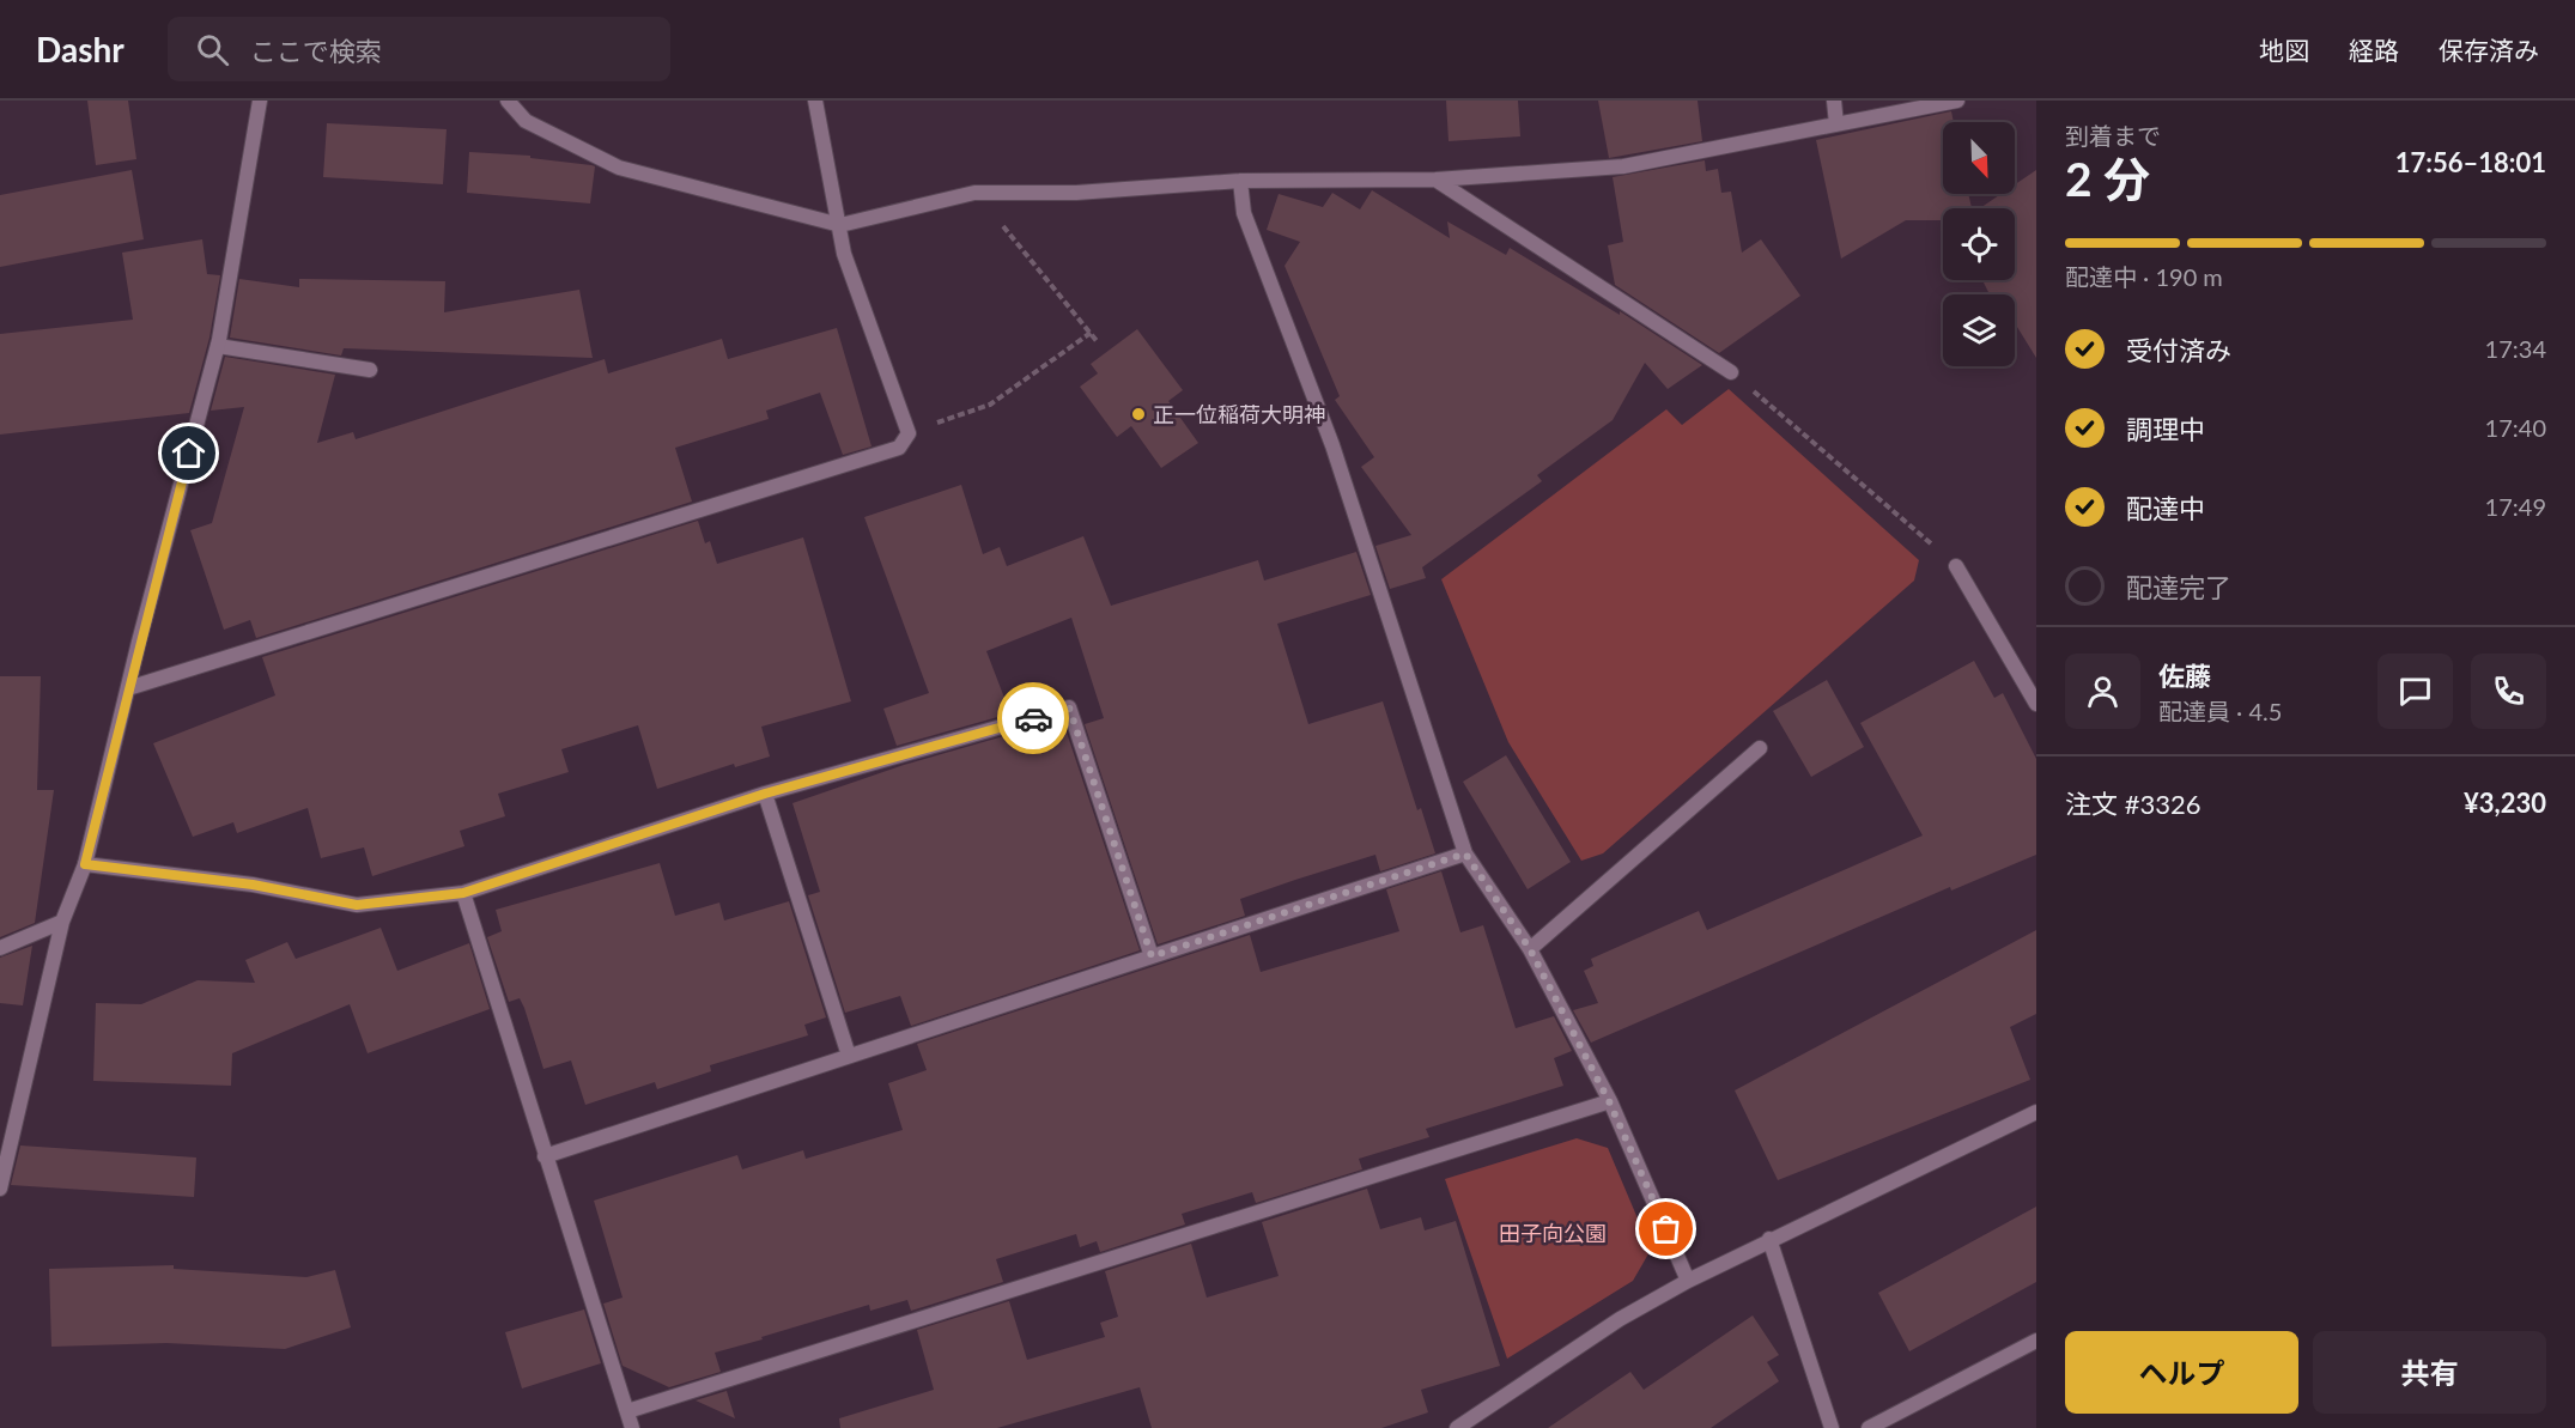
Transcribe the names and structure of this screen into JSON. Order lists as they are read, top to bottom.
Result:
{
  "parks": ["田子向公園"],
  "places": ["正一位稲荷大明神"],
  "north": "bottom right",
  "page": {
    "header": "Dashr",
    "search": "ここで検索",
    "nav": ["地図", "経路", "保存済み"],
    "heading": ["2 分", "到着まで", "17:56–18:01"],
    "panel": [
      "佐藤",
      "配達員 · 4.5",
      "注文 #3326",
      "¥3,230"
    ],
    "bar": "配達中 · 190 m",
    "list": [
      ["受付済み", "17:34"],
      ["調理中", "17:40"],
      ["配達中", "17:49"],
      "配達完了"
    ],
    "buttons": ["ヘルプ", "共有"]
  }
}
